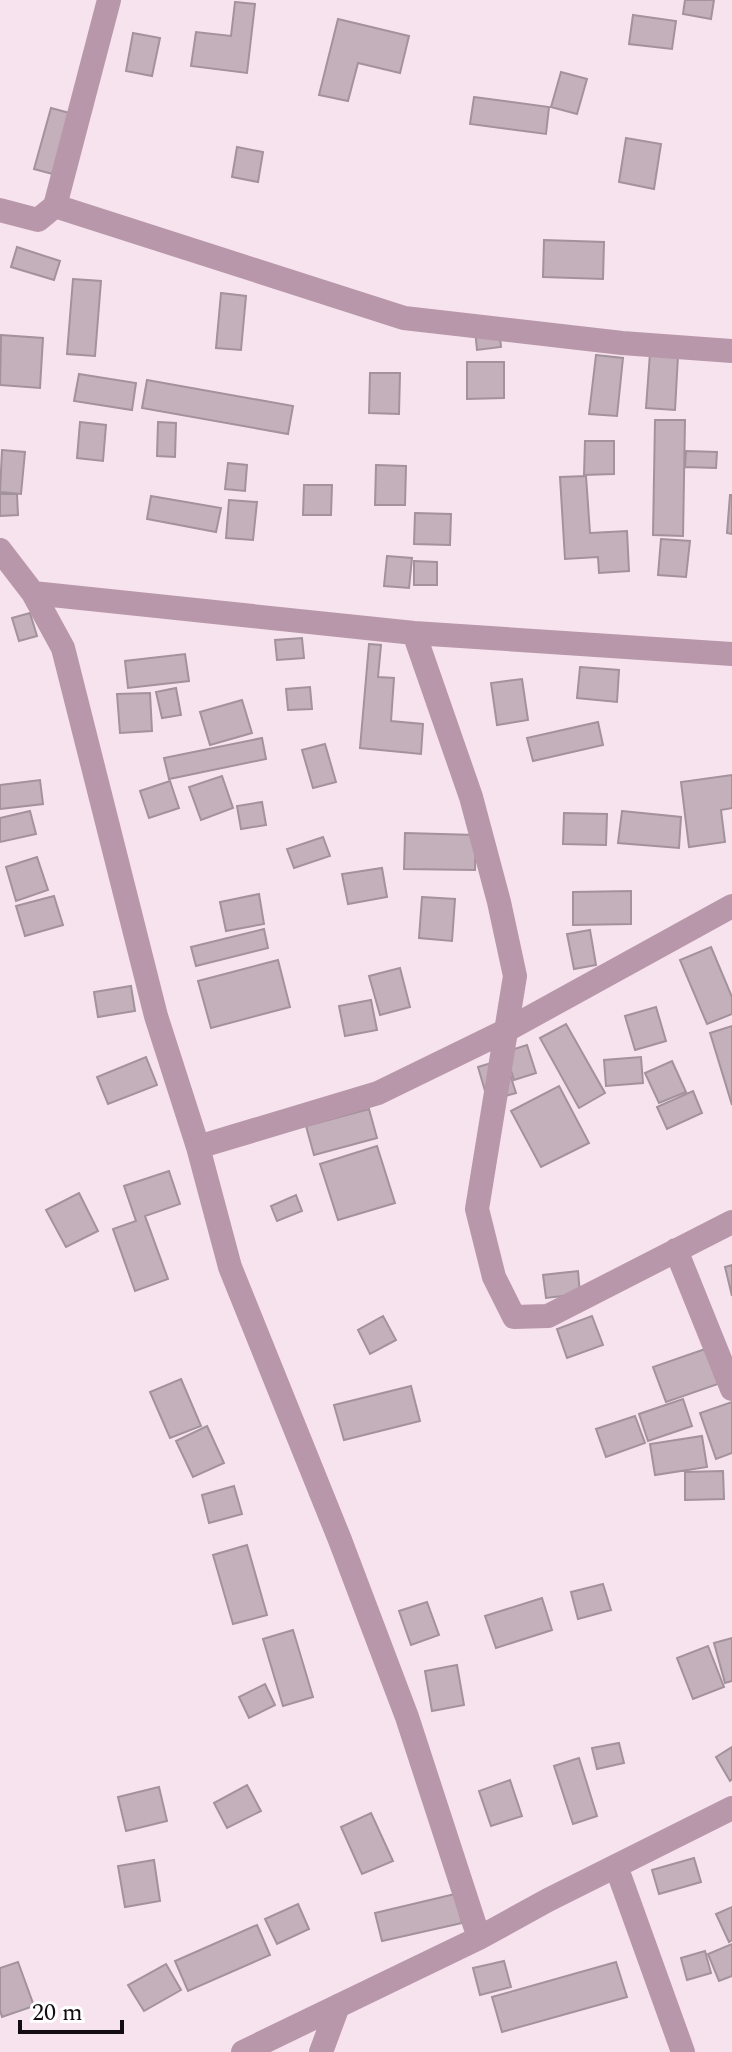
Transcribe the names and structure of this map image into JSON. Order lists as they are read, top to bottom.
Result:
{
  "scale_bar": "20 m"
}
